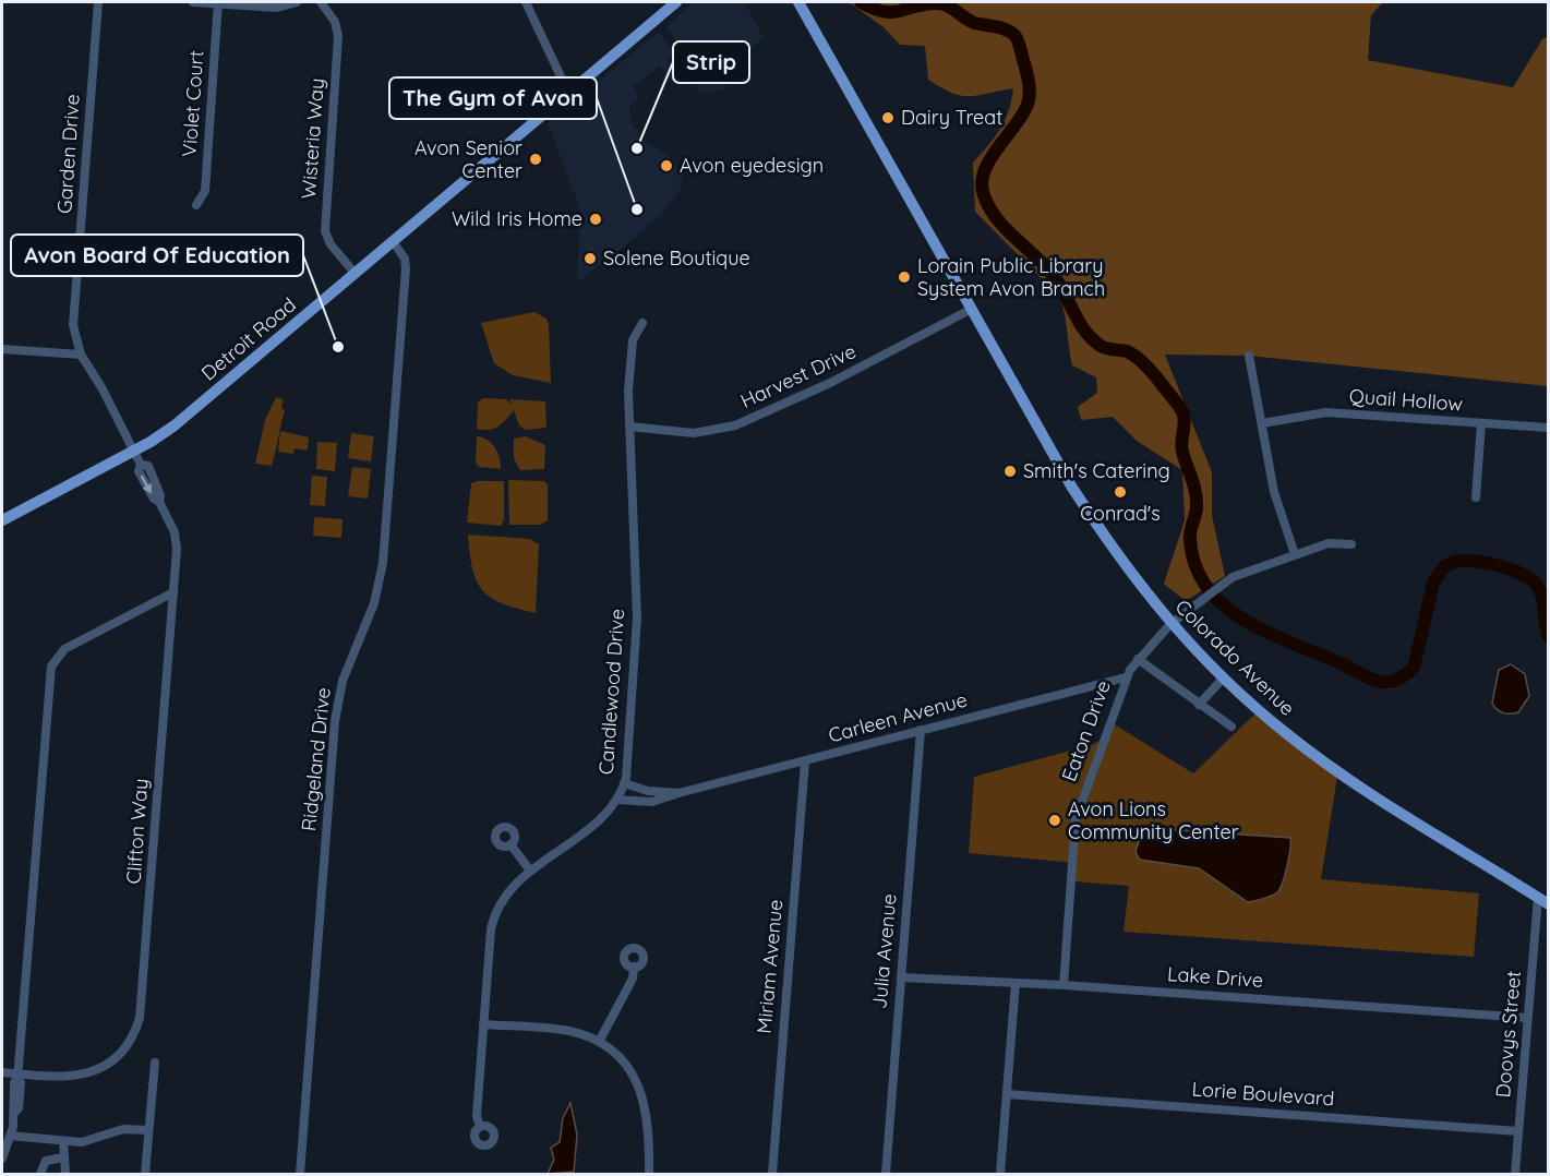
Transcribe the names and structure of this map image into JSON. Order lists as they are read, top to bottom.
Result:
{
  "streets": {
    "main road": ["Detroit Road", "Colorado Avenue"],
    "street": [
      "Violet Court",
      "Wisteria Way",
      "Garden Drive",
      "Harvest Drive",
      "Quail Hollow",
      "Candlewood Drive",
      "Carleen Avenue",
      "Eaton Drive",
      "Ridgeland Drive",
      "Clifton Way",
      "Julia Avenue",
      "Miriam Avenue",
      "Lake Drive",
      "Doovys Street",
      "Lorie Boulevard"
    ]
  },
  "crossings": [
    ["Wisteria Way", "Detroit Road"],
    ["Garden Drive", "Detroit Road"],
    ["Garden Drive", "Clifton Way"],
    ["Detroit Road", "Ridgeland Drive"],
    ["Detroit Road", "Clifton Way"],
    ["Harvest Drive", "Colorado Avenue"],
    ["Harvest Drive", "Candlewood Drive"],
    ["Colorado Avenue", "Eaton Drive"],
    ["Colorado Avenue", "Doovys Street"],
    ["Candlewood Drive", "Carleen Avenue"],
    ["Carleen Avenue", "Eaton Drive"],
    ["Carleen Avenue", "Julia Avenue"],
    ["Carleen Avenue", "Miriam Avenue"],
    ["Eaton Drive", "Lake Drive"],
    ["Julia Avenue", "Lake Drive"],
    ["Lake Drive", "Doovys Street"],
    ["Doovys Street", "Lorie Boulevard"]
  ],
  "places": [
    "Dairy Treat",
    "Strip",
    "Avon Senior Center",
    "Avon eyedesign",
    "The Gym of Avon",
    "Wild Iris Home",
    "Solene Boutique",
    "Lorain Public Library System Avon Branch",
    "Avon Board Of Education",
    "Smith's Catering",
    "Conrad's",
    "Avon Lions Community Center"
  ]
}
